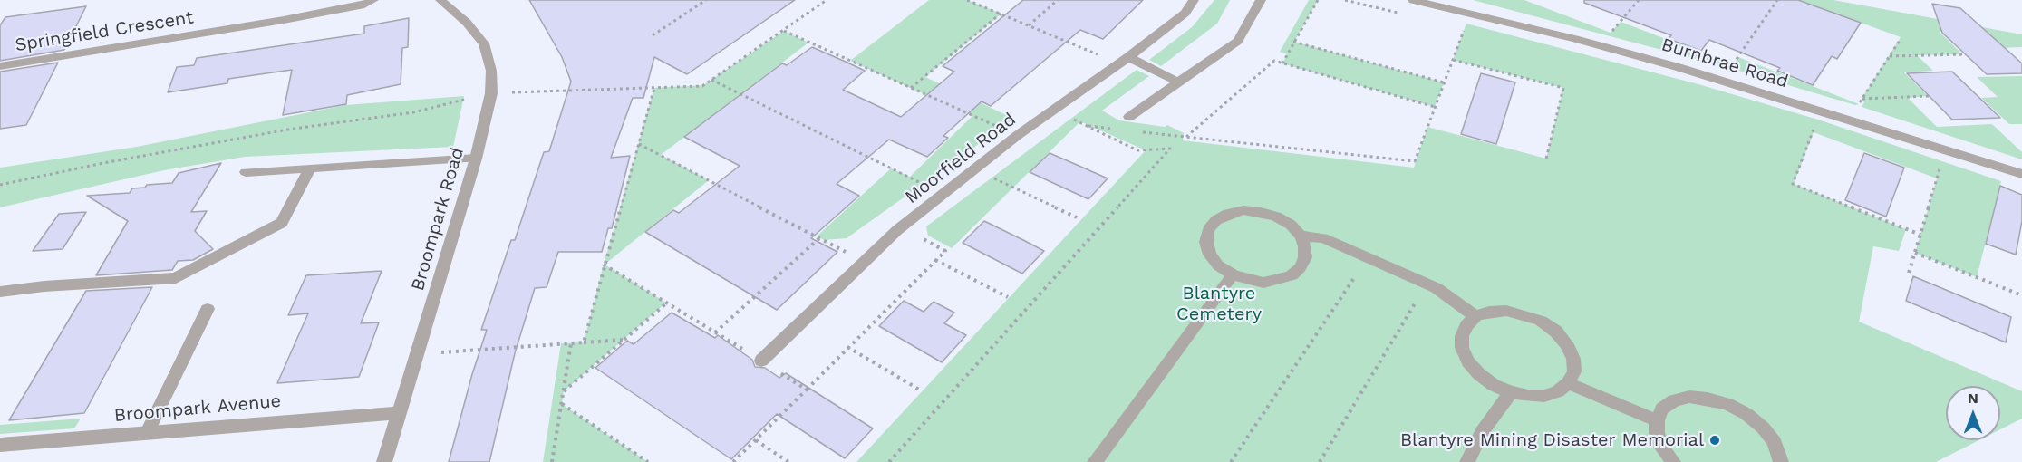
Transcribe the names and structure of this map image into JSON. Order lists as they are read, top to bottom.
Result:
{
  "streets": {
    "street": [
      "Springfield Crescent",
      "Burnbrae Road",
      "Moorfield Road",
      "Broompark Road",
      "Broompark Avenue"
    ]
  },
  "crossings": [
    ["Broompark Road", "Broompark Avenue"]
  ],
  "parks": ["Blantyre Cemetery"],
  "places": ["Blantyre Mining Disaster Memorial"],
  "north": "top"
}
